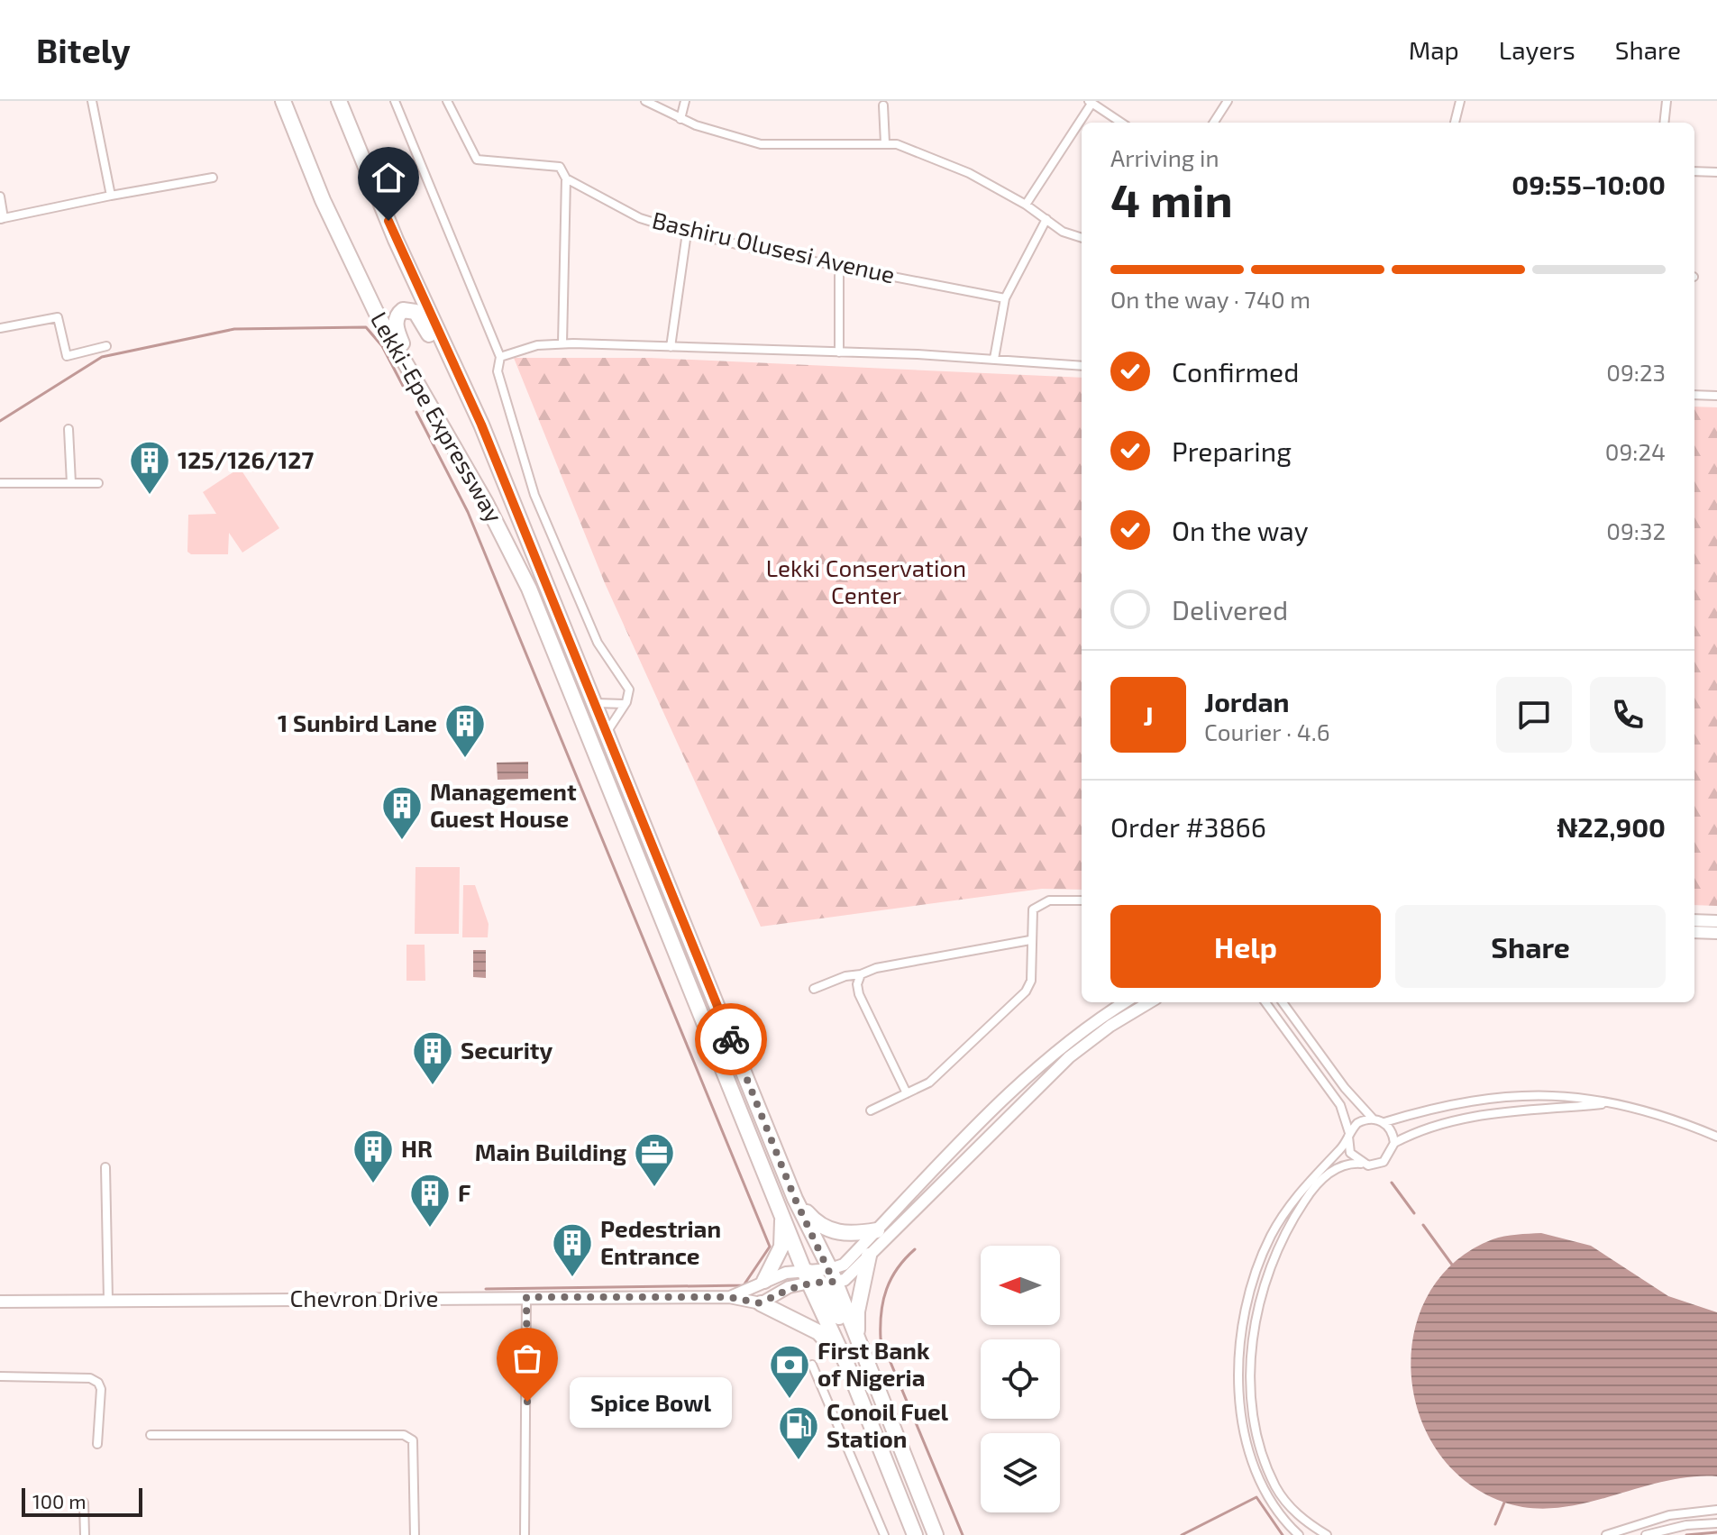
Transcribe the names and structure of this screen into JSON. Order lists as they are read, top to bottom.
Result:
{
  "streets": {
    "highway": ["Lekki-Epe Expressway"],
    "main road": ["Chevron Drive"],
    "street": ["Bashiru Olusesi Avenue"]
  },
  "crossings": [
    ["Lekki-Epe Expressway", "Chevron Drive"]
  ],
  "parks": ["Lekki Conservation Center"],
  "places": {
    "building": [
      "125/126/127",
      "1 Sunbird Lane",
      "Management Guest House",
      "Security",
      "HR",
      "F",
      "Pedestrian Entrance"
    ],
    "office": ["Main Building"],
    "bank": ["First Bank of Nigeria"],
    "other": ["Spice Bowl"],
    "fuel station": ["Conoil Fuel Station"]
  },
  "scale_bar": "100 m",
  "north": "left",
  "page": {
    "header": "Bitely",
    "nav": ["Map", "Layers", "Share"],
    "heading": ["4 min", "Arriving in", "09:55–10:00"],
    "panel": [
      "Jordan",
      "Courier · 4.6",
      "Order #3866",
      "₦22,900"
    ],
    "bar": "On the way · 740 m",
    "list": [
      ["Confirmed", "09:23"],
      ["Preparing", "09:24"],
      ["On the way", "09:32"],
      "Delivered"
    ],
    "round": "J",
    "buttons": ["Help", "Share"],
    "bubble": "Spice Bowl",
    "scale": "100 m"
  }
}
